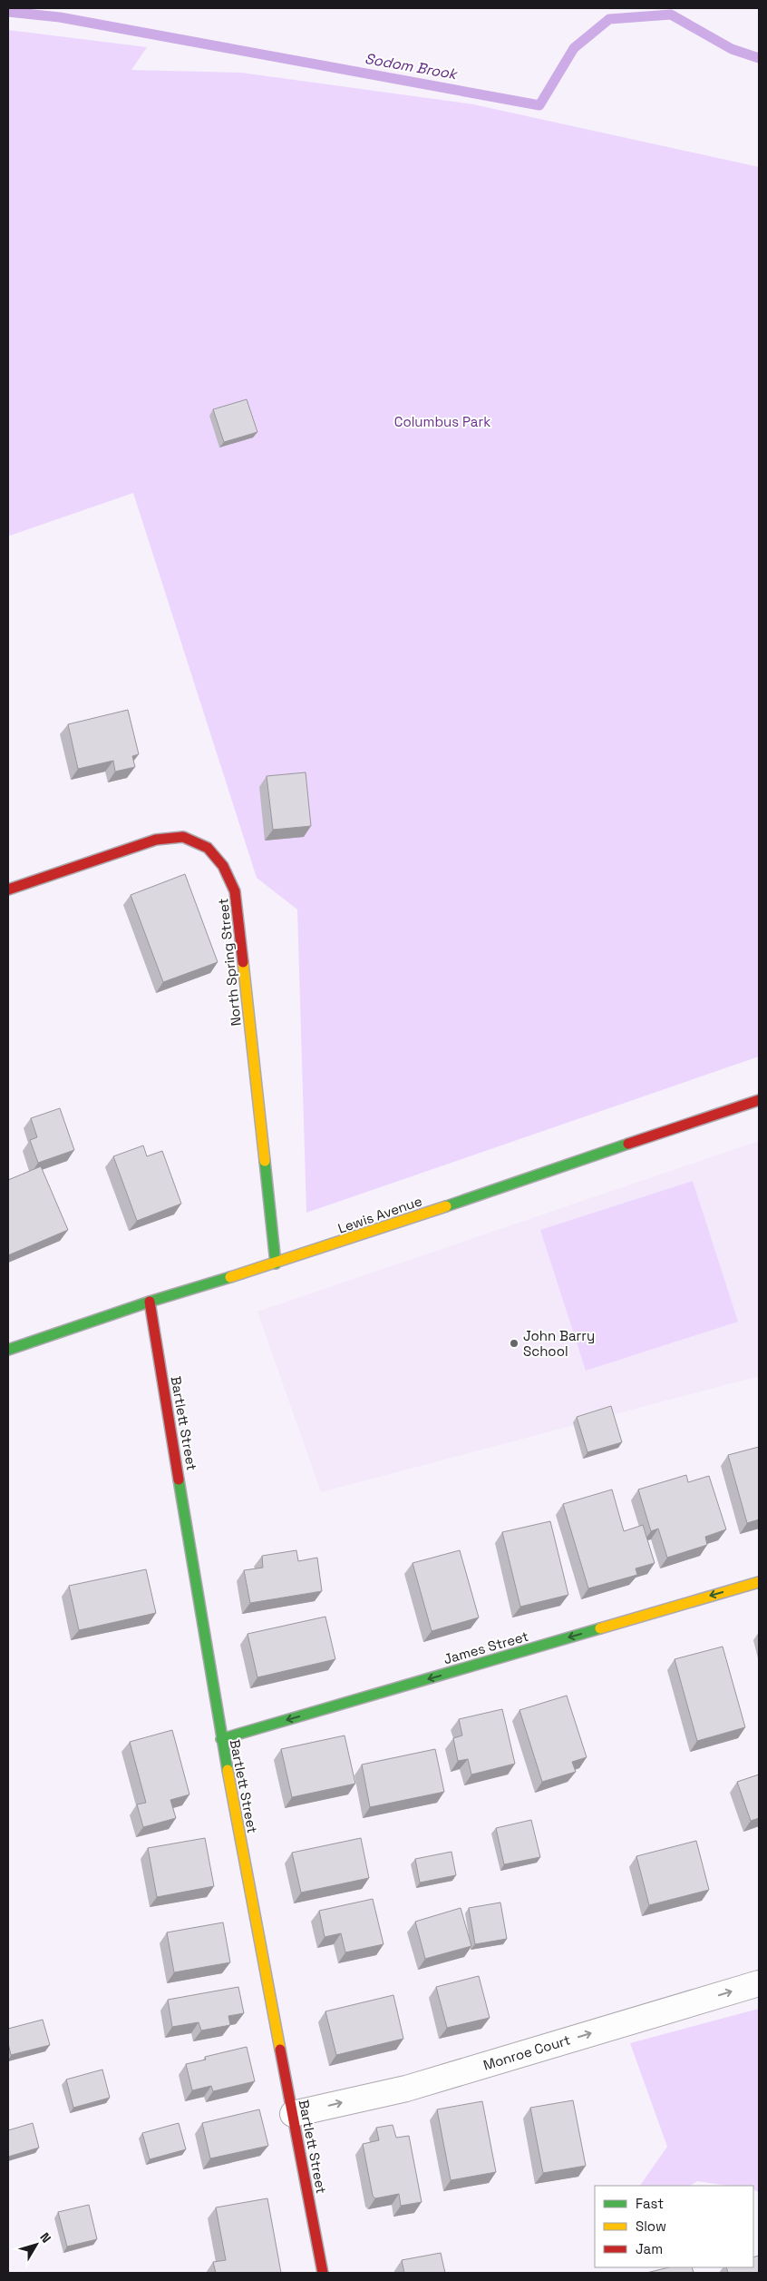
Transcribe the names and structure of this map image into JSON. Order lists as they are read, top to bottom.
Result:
{
  "streets": {
    "street": [
      "North Spring Street",
      "Lewis Avenue",
      "Bartlett Street",
      "James Street",
      "Monroe Court"
    ]
  },
  "crossings": [
    ["North Spring Street", "Lewis Avenue"],
    ["Lewis Avenue", "Bartlett Street"],
    ["Bartlett Street", "James Street"],
    ["Bartlett Street", "Monroe Court"]
  ],
  "one_way": ["James Street", "Monroe Court"],
  "water": ["Sodom Brook"],
  "parks": ["Columbus Park"],
  "places": ["John Barry School"],
  "legend": ["Fast", "Slow", "Jam"],
  "north": "top right"
}
